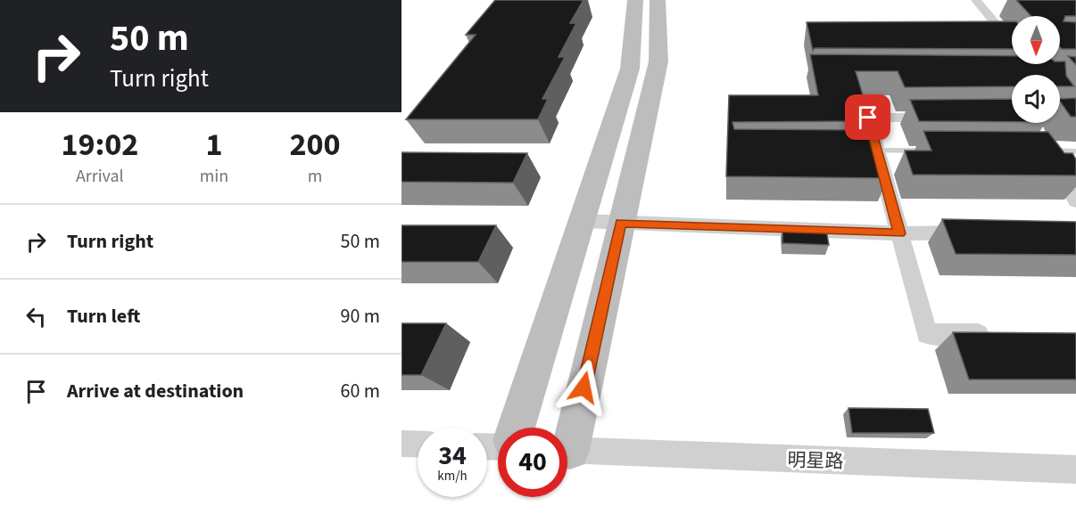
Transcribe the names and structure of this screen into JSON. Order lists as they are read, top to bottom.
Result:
{
  "streets": {
    "street": ["明星路"]
  },
  "north": "bottom",
  "page": {
    "turn": ["50 m", "Turn right"],
    "eta": [
      "19:02",
      "Arrival",
      "1",
      "min",
      "200",
      "m"
    ],
    "list": [
      {
        "name": "Turn right",
        "value": "50 m"
      },
      {
        "name": "Turn left",
        "value": "90 m"
      },
      {
        "name": "Arrive at destination",
        "value": "60 m"
      }
    ],
    "speed": "34 km/h",
    "limit": "40"
  }
}
